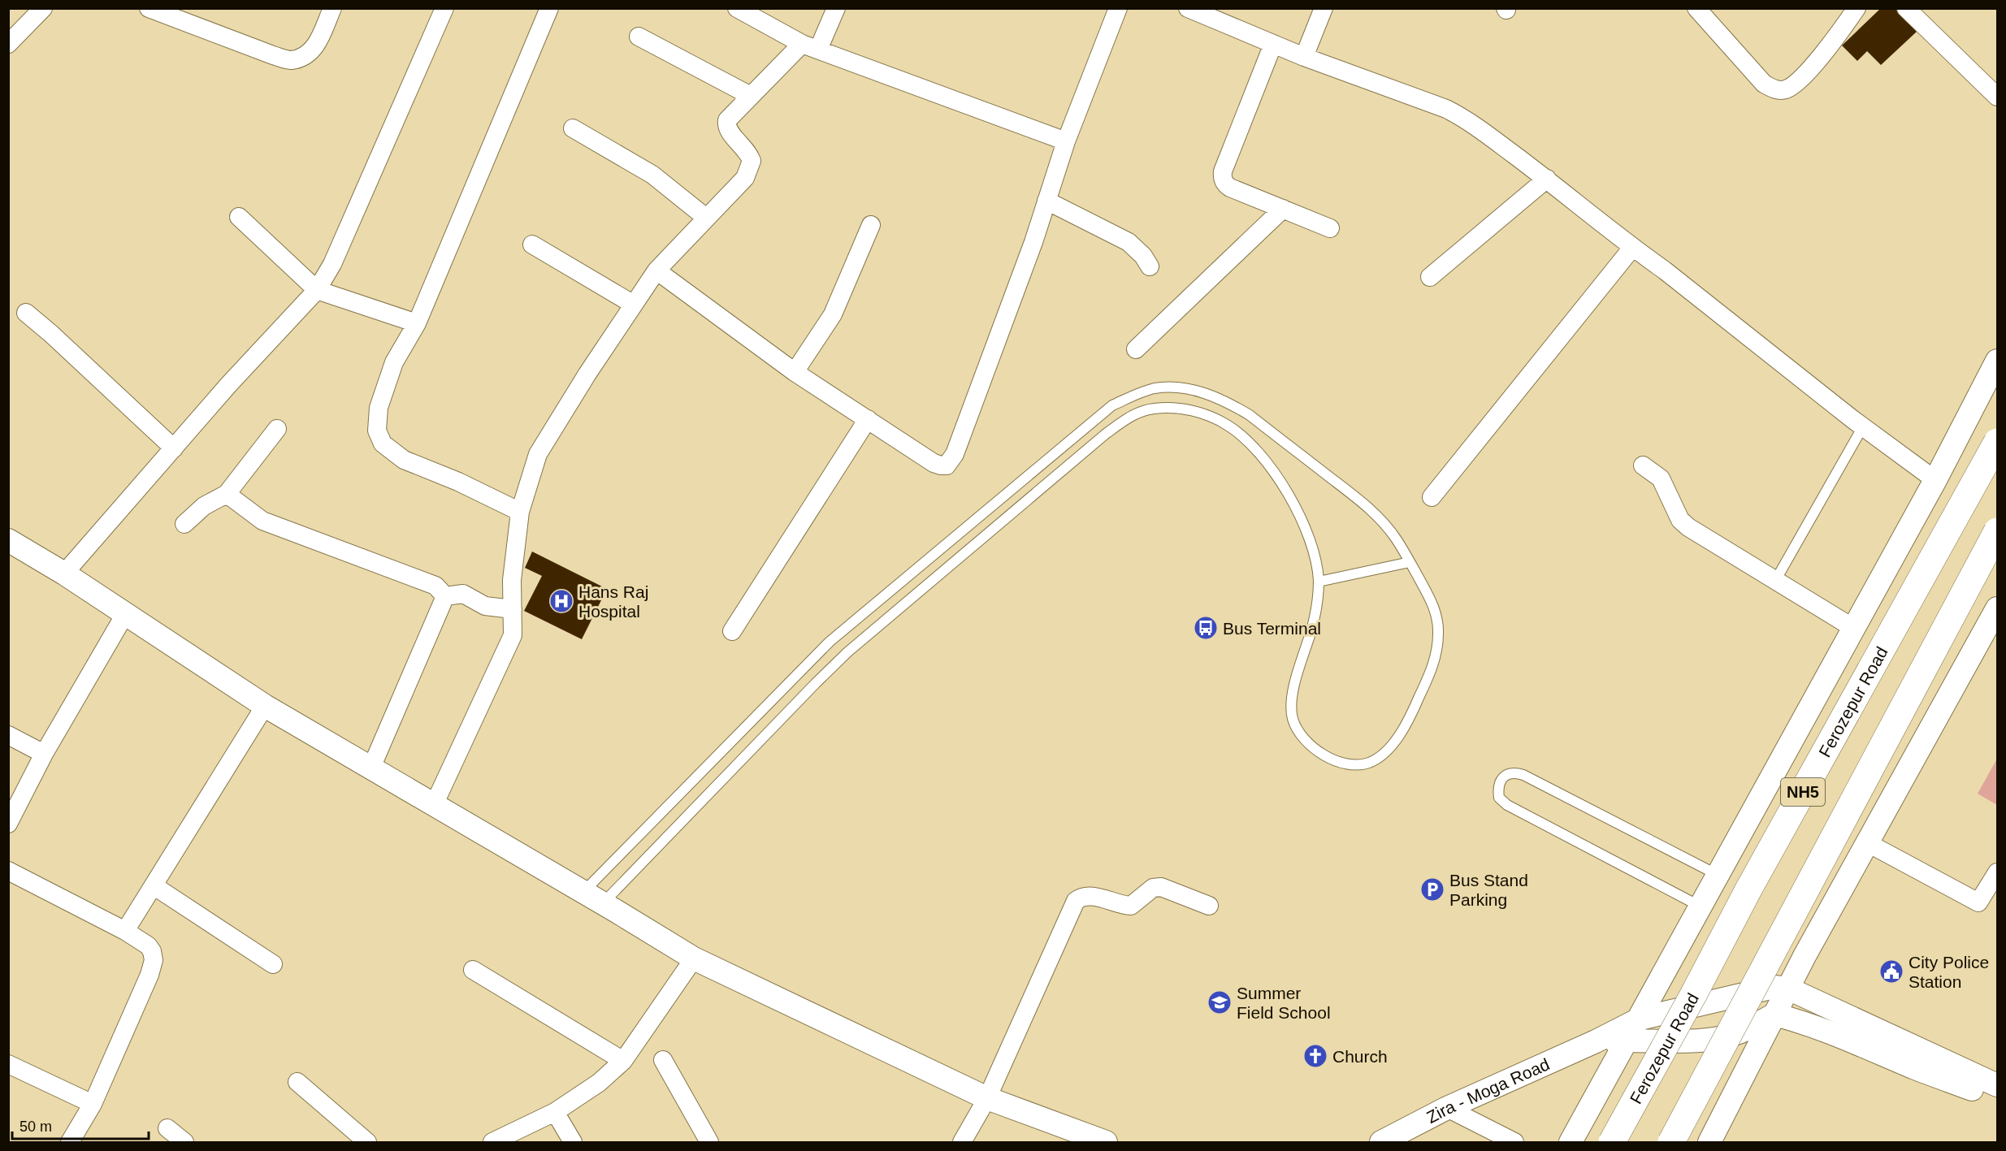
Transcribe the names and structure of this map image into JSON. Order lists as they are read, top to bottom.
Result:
{
  "streets": {
    "highway": ["Ferozepur Road", "NH5"],
    "street": ["Zira - Moga Road"]
  },
  "places": {
    "hospital": ["Hans Raj Hospital"],
    "bus stop": ["Bus Terminal"],
    "parking": ["Bus Stand Parking"],
    "public building": ["City Police Station"],
    "school or university": ["Summer Field School"],
    "church": ["Church"]
  },
  "scale_bar": "50 m"
}
